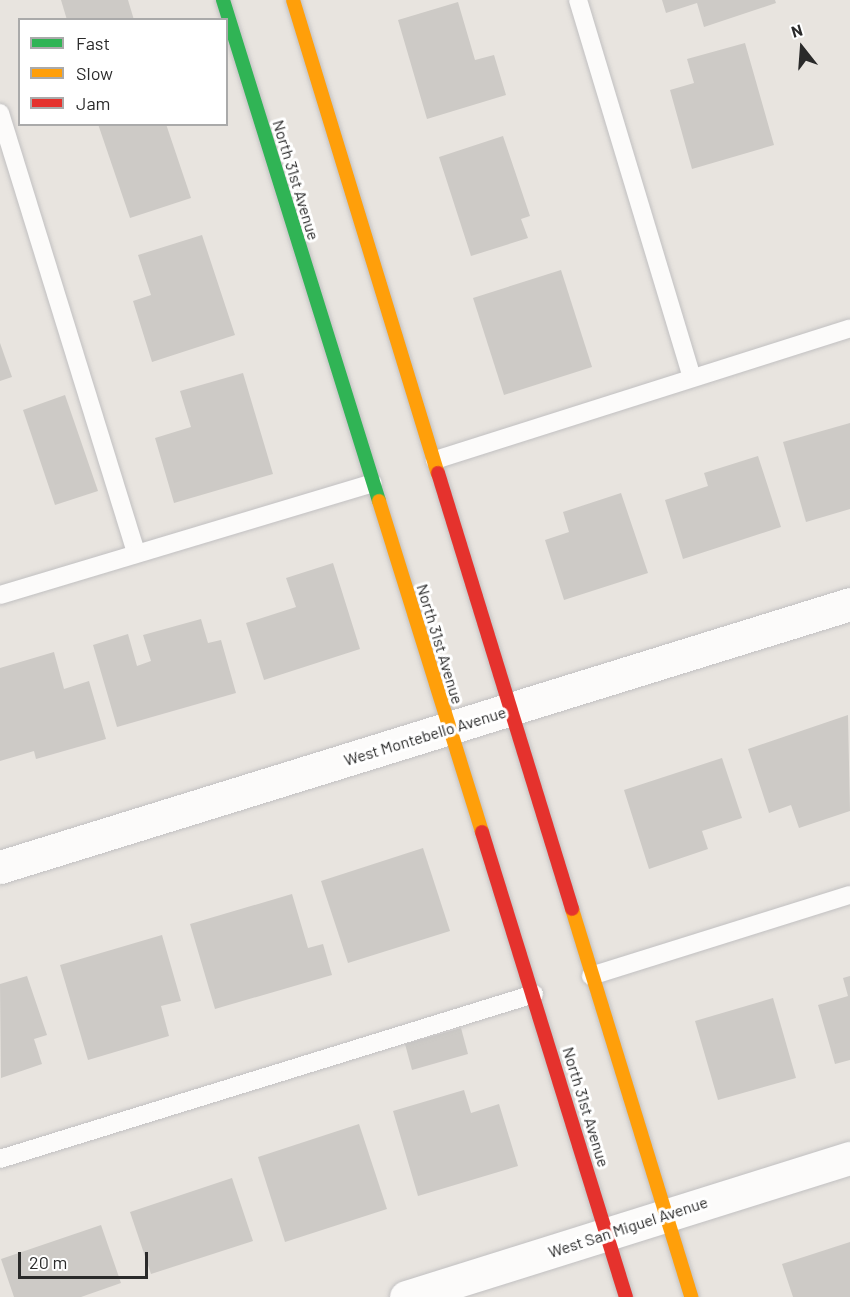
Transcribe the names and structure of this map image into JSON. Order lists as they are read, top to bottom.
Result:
{
  "streets": {
    "street": ["North 31st Avenue", "West Montebello Avenue", "West San Miguel Avenue"]
  },
  "crossings": [
    ["North 31st Avenue", "West Montebello Avenue"],
    ["North 31st Avenue", "West San Miguel Avenue"]
  ],
  "legend": ["Fast", "Slow", "Jam"],
  "scale_bar": "20 m",
  "north": "top"
}
